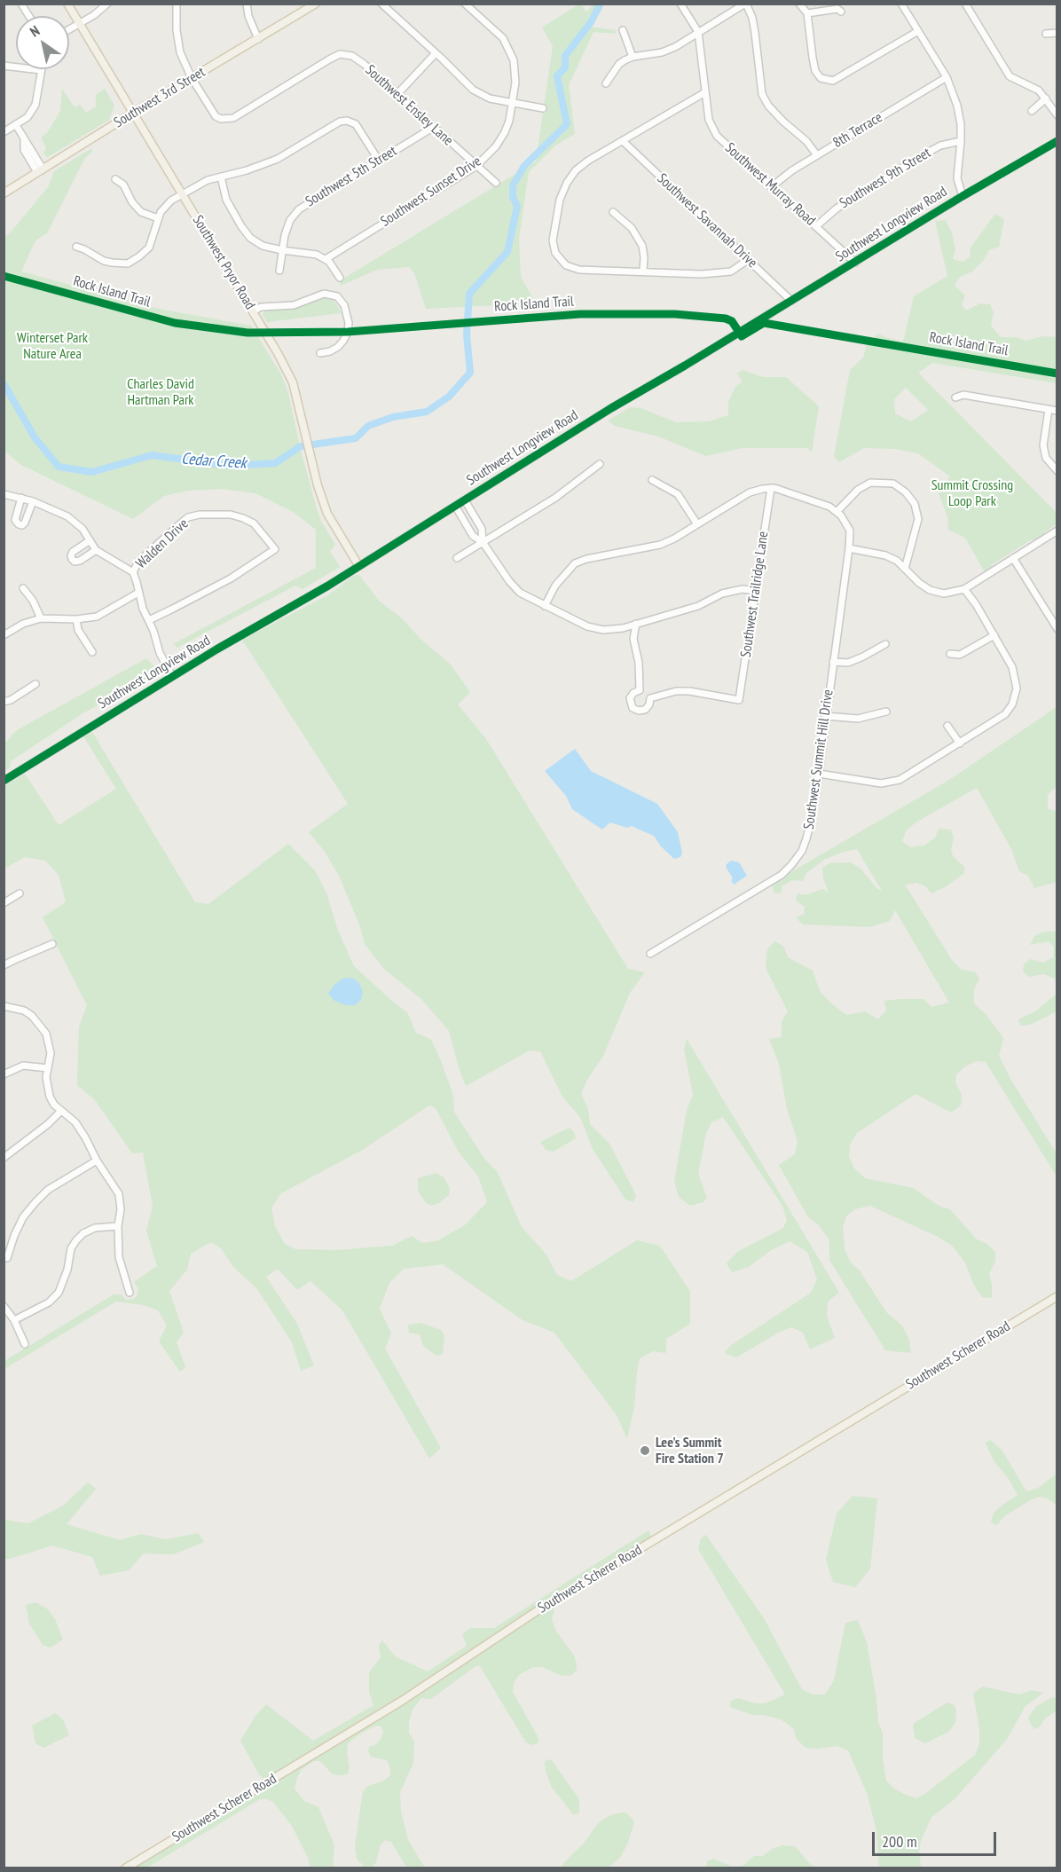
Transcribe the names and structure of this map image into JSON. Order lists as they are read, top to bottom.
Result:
{
  "streets": {
    "main road": ["Southwest 3rd Street", "Southwest Pryor Road", "Southwest Scherer Road"],
    "street": [
      "Southwest Ensley Lane",
      "8th Terrace",
      "Southwest 5th Street",
      "Southwest 9th Street",
      "Southwest Murray Road",
      "Southwest Sunset Drive",
      "Southwest Savannah Drive",
      "Southwest Longview Road",
      "Walden Drive",
      "Southwest Trailridge Lane",
      "Southwest Summit Hill Drive"
    ],
    "cycle path": ["Rock Island Trail"]
  },
  "crossings": [
    ["Southwest 3rd Street", "Southwest Ensley Lane"],
    ["Southwest 3rd Street", "Southwest Pryor Road"],
    ["Southwest Ensley Lane", "Southwest 5th Street"],
    ["Southwest Ensley Lane", "Southwest Sunset Drive"],
    ["8th Terrace", "Southwest Murray Road"],
    ["Southwest 9th Street", "Southwest Murray Road"],
    ["Southwest Murray Road", "Southwest Longview Road"],
    ["Southwest Savannah Drive", "Southwest Longview Road"],
    ["Southwest Longview Road", "Southwest Pryor Road"]
  ],
  "water": ["Cedar Creek"],
  "parks": ["Winterset Park Nature Area", "Charles David Hartman Park", "Summit Crossing Loop Park"],
  "places": ["Lee's Summit Fire Station 7"],
  "scale_bar": "200 m",
  "north": "top left"
}
